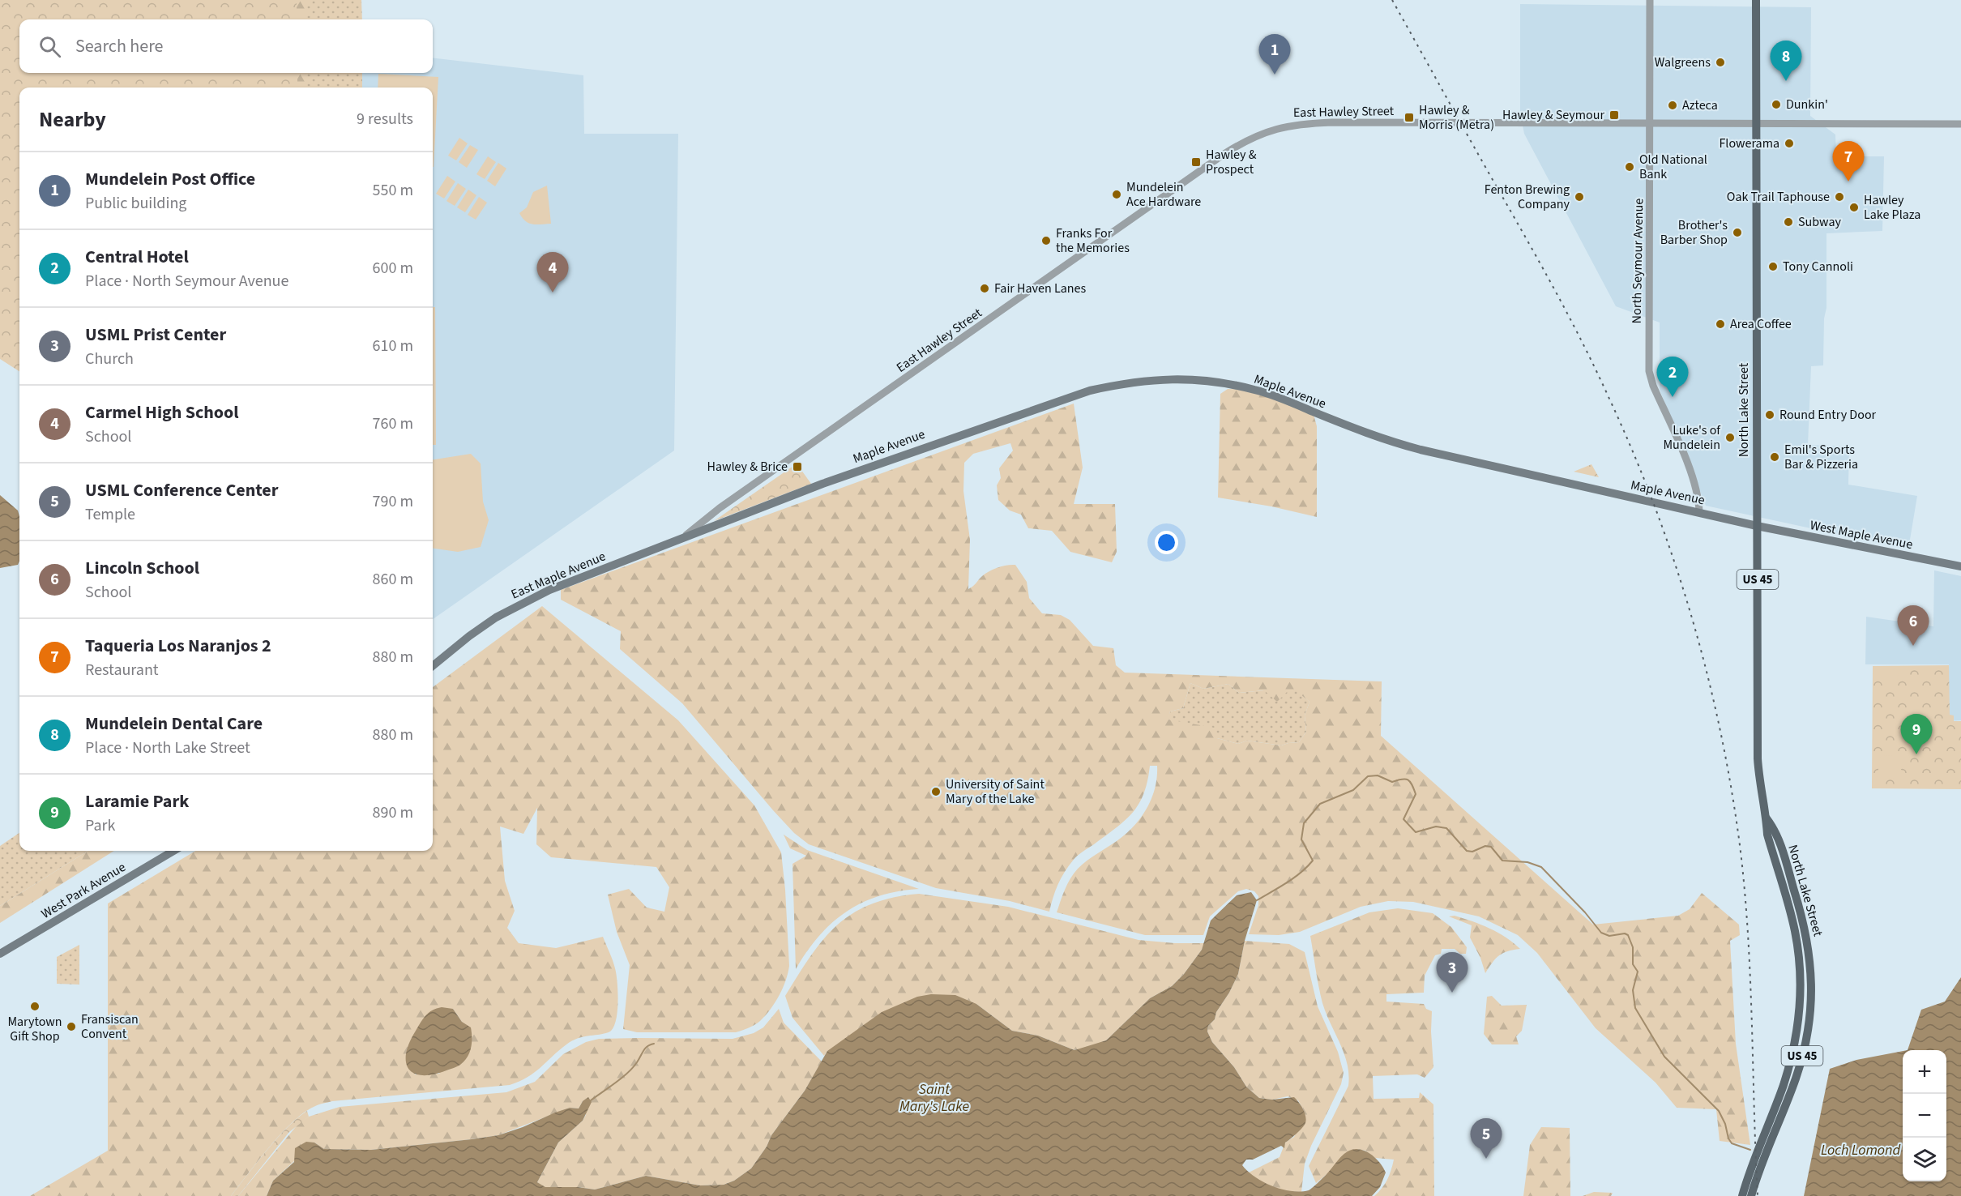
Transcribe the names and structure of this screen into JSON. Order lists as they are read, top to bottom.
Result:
{
  "streets": {
    "main road": [
      "Maple Avenue",
      "North Lake Street",
      "West Maple Avenue",
      "East Maple Avenue",
      "US 45",
      "West Park Avenue"
    ],
    "street": ["East Hawley Street", "North Seymour Avenue"]
  },
  "crossings": [
    ["East Hawley Street", "North Seymour Avenue"],
    ["East Hawley Street", "Maple Avenue"],
    ["East Hawley Street", "North Lake Street"],
    ["East Hawley Street", "East Maple Avenue"],
    ["North Seymour Avenue", "Maple Avenue"],
    ["Maple Avenue", "North Lake Street"],
    ["Maple Avenue", "West Maple Avenue"],
    ["Maple Avenue", "East Maple Avenue"],
    ["North Lake Street", "West Maple Avenue"]
  ],
  "water": ["Saint Mary's Lake", "Loch Lomond"],
  "places": {
    "other": [
      "Walgreens",
      "Dunkin'",
      "Azteca",
      "Flowerama",
      "Old National Bank",
      "Mundelein Ace Hardware",
      "Fenton Brewing Company",
      "Oak Trail Taphouse",
      "Hawley Lake Plaza",
      "Subway",
      "Brother's Barber Shop",
      "Franks For the Memories",
      "Tony Cannoli",
      "Fair Haven Lanes",
      "Area Coffee",
      "Round Entry Door",
      "Luke's of Mundelein",
      "Emil's Sports Bar & Pizzeria",
      "University of Saint Mary of the Lake",
      "Marytown Gift Shop",
      "Fransiscan Convent"
    ],
    "transit": [
      "Hawley & Seymour",
      "Hawley & Morris (Metra)",
      "Hawley & Prospect",
      "Hawley & Brice"
    ]
  },
  "page": {
    "search": "Search here",
    "pins": [
      "1",
      "8",
      "7",
      "4",
      "2",
      "6",
      "9",
      "3",
      "5"
    ],
    "heading": ["Nearby", "9 results"],
    "list": [
      {
        "mark": "1",
        "name": "Mundelein Post Office",
        "note": "Public building",
        "value": "550 m"
      },
      {
        "mark": "2",
        "name": "Central Hotel",
        "note": "Place · North Seymour Avenue",
        "value": "600 m"
      },
      {
        "mark": "3",
        "name": "USML Prist Center",
        "note": "Church",
        "value": "610 m"
      },
      {
        "mark": "4",
        "name": "Carmel High School",
        "note": "School",
        "value": "760 m"
      },
      {
        "mark": "5",
        "name": "USML Conference Center",
        "note": "Temple",
        "value": "790 m"
      },
      {
        "mark": "6",
        "name": "Lincoln School",
        "note": "School",
        "value": "860 m"
      },
      {
        "mark": "7",
        "name": "Taqueria Los Naranjos 2",
        "note": "Restaurant",
        "value": "880 m"
      },
      {
        "mark": "8",
        "name": "Mundelein Dental Care",
        "note": "Place · North Lake Street",
        "value": "880 m"
      },
      {
        "mark": "9",
        "name": "Laramie Park",
        "note": "Park",
        "value": "890 m"
      }
    ],
    "map_buttons": ["+", "−"]
  }
}
